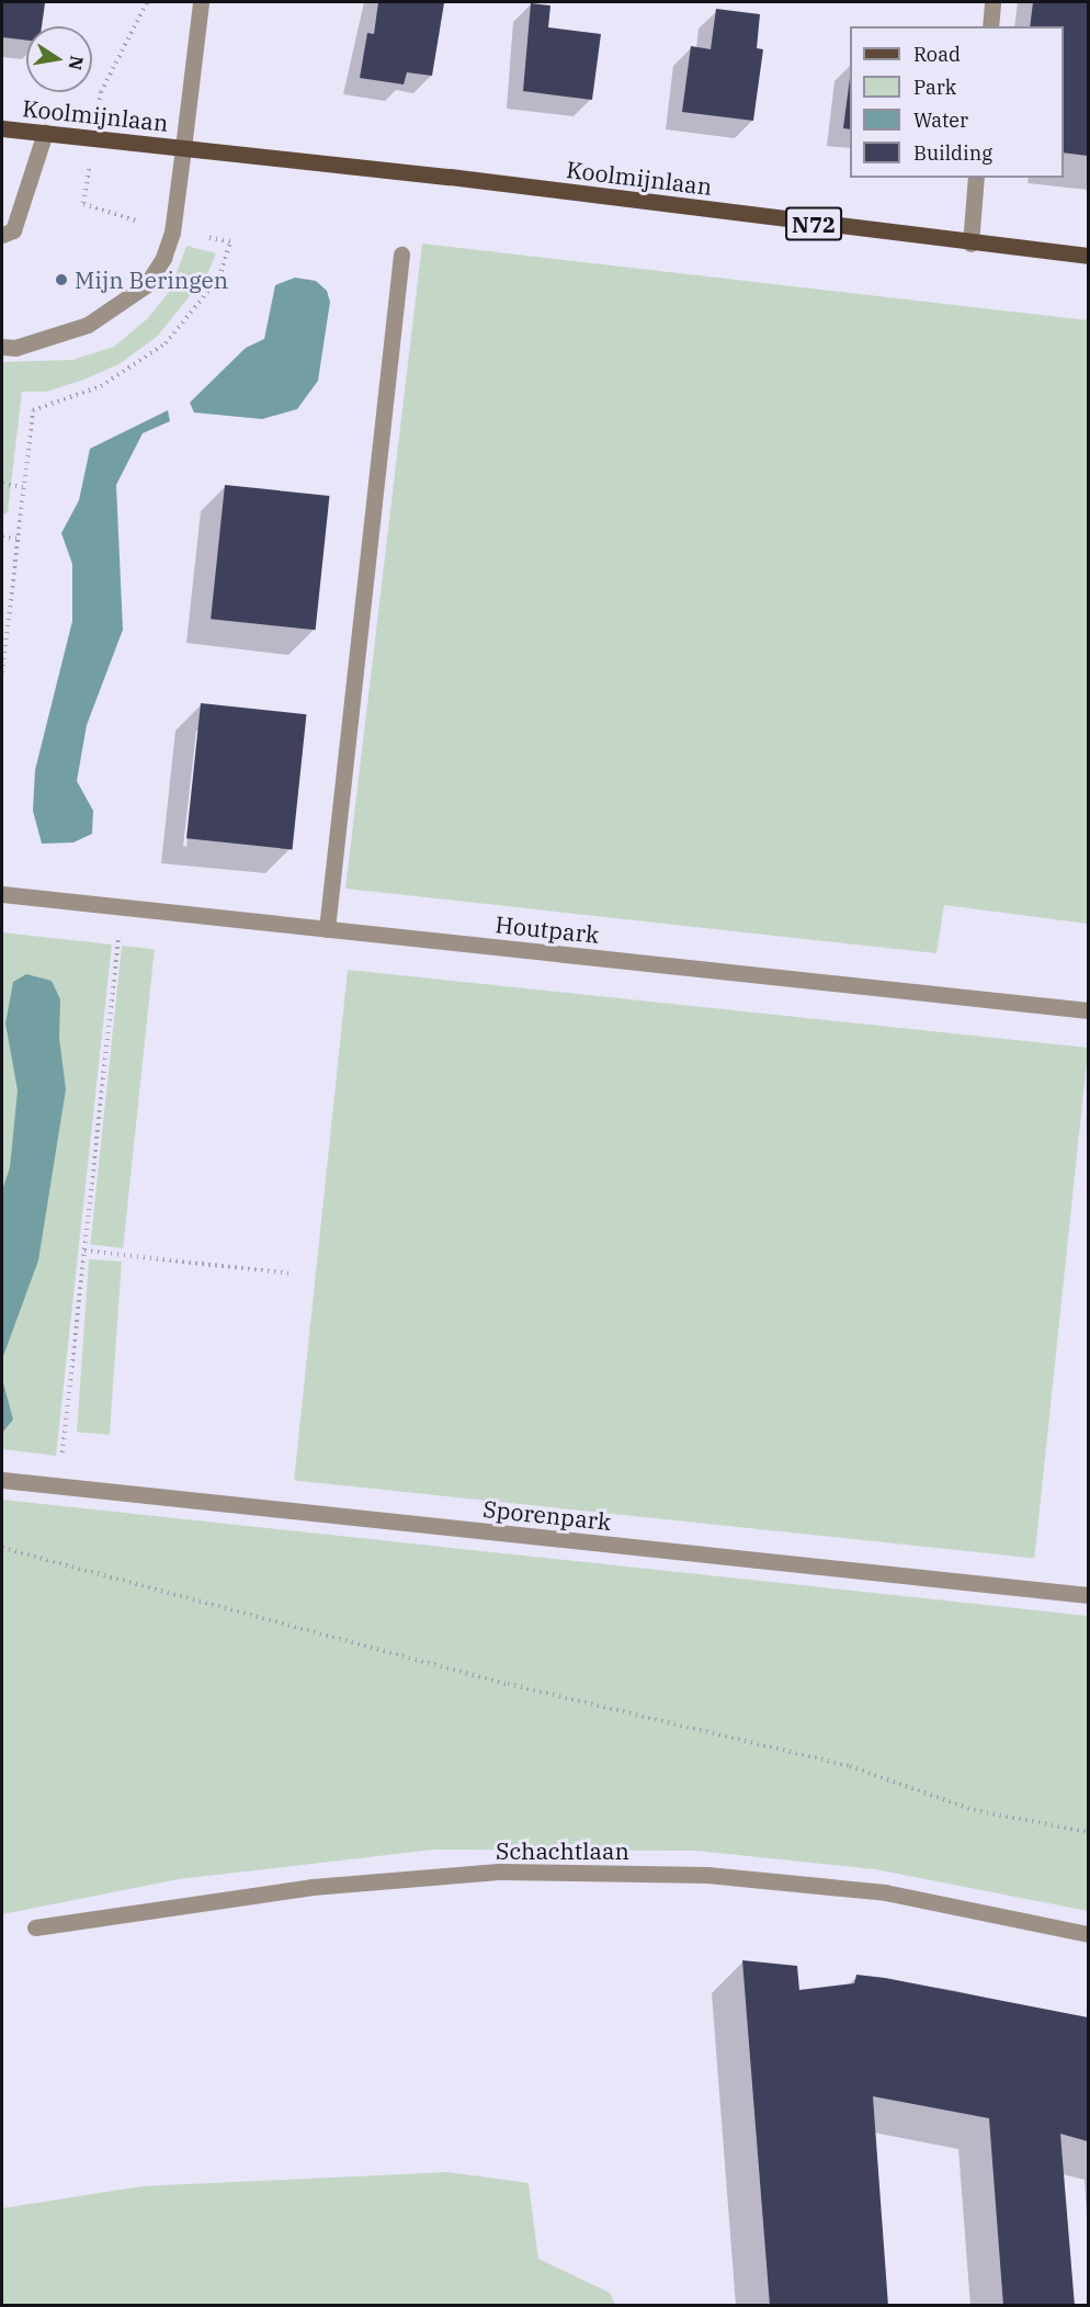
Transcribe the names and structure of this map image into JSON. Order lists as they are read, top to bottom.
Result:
{
  "streets": {
    "main road": ["Koolmijnlaan", "N72"],
    "street": ["Houtpark", "Sporenpark", "Schachtlaan"]
  },
  "places": ["Mijn Beringen"],
  "legend": [
    "Road",
    "Park",
    "Water",
    "Building"
  ],
  "north": "right"
}
